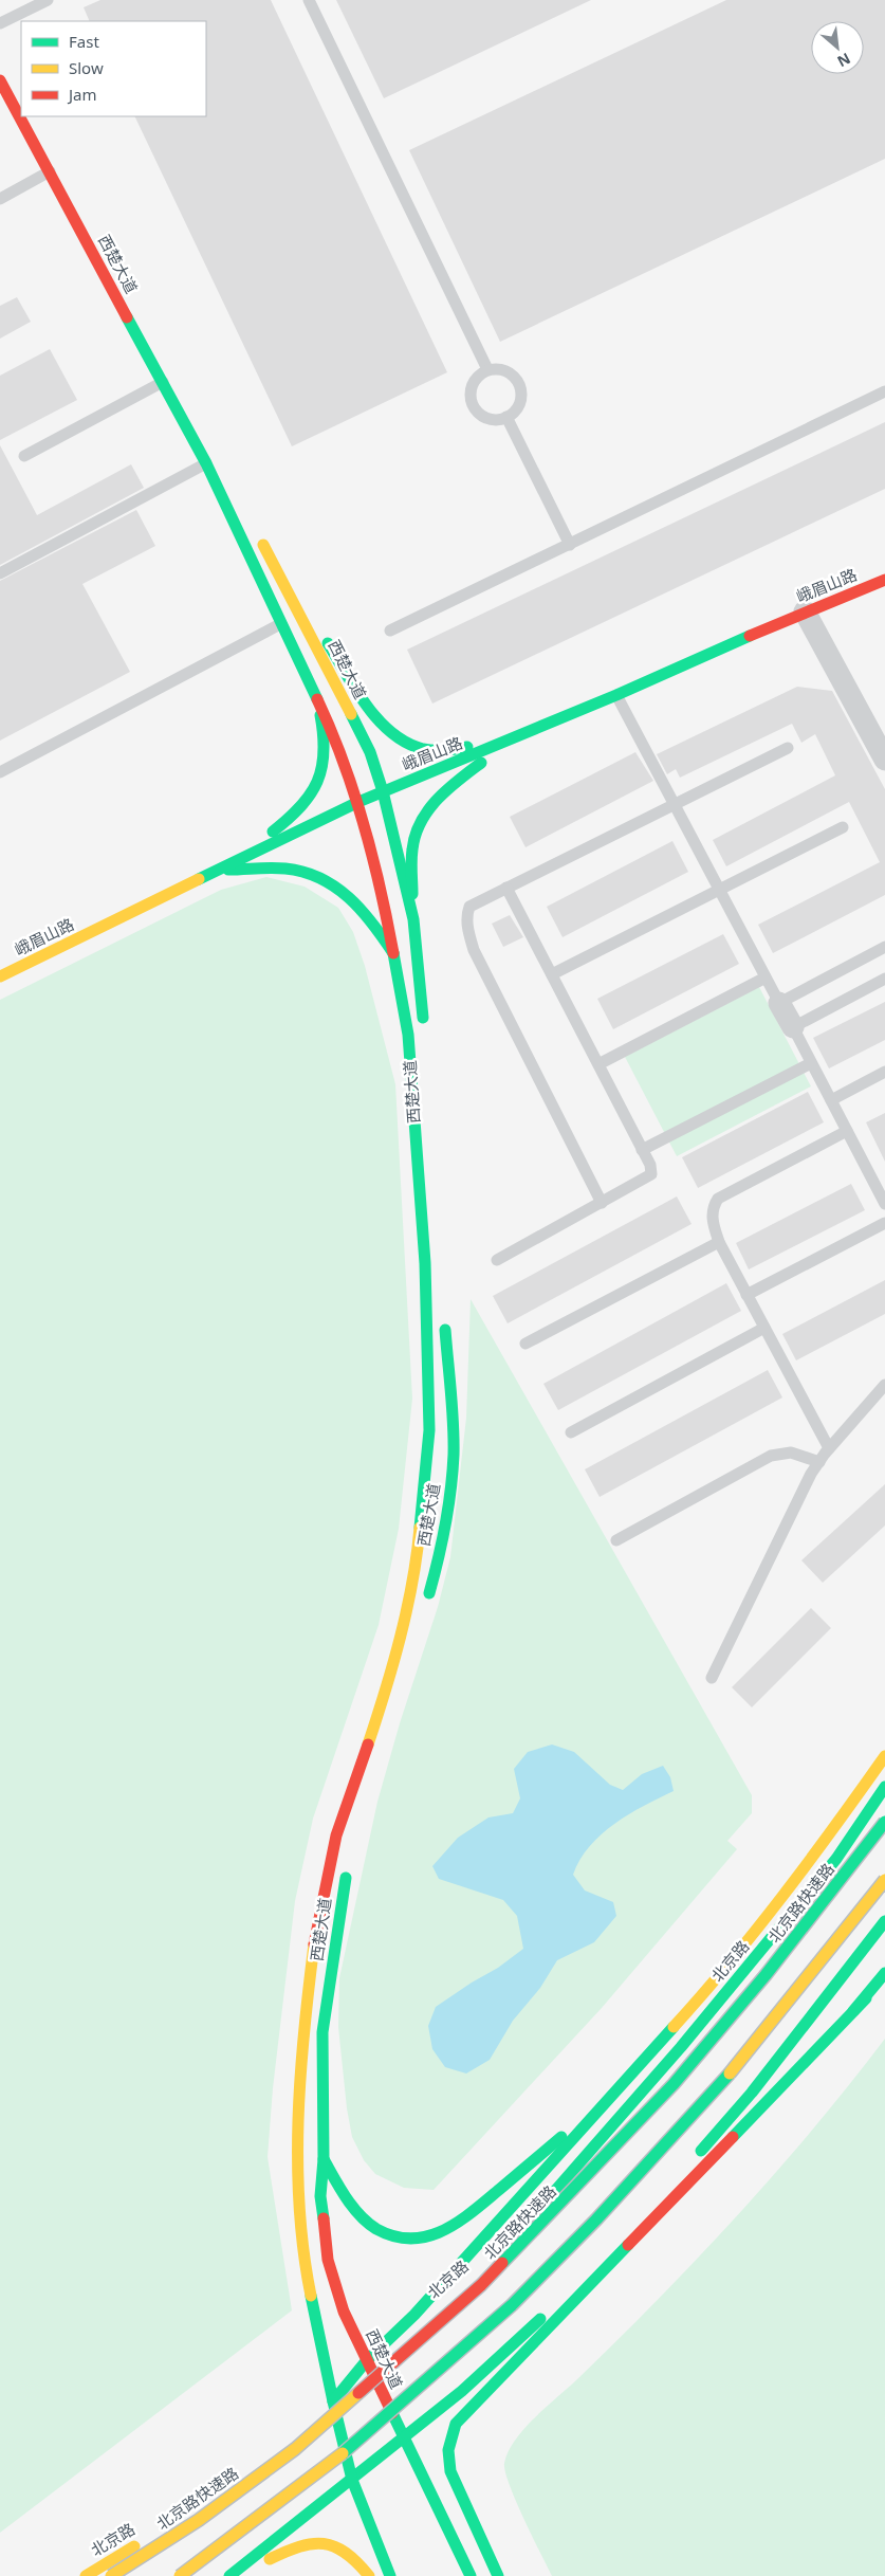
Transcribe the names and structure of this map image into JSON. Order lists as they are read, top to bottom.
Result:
{
  "streets": {
    "main road": [
      "西楚大道",
      "峨眉山路",
      "北京路快速路",
      "北京路"
    ]
  },
  "crossings": [
    ["西楚大道", "峨眉山路"],
    ["西楚大道", "北京路"]
  ],
  "legend": ["Fast", "Slow", "Jam"],
  "north": "bottom right"
}
